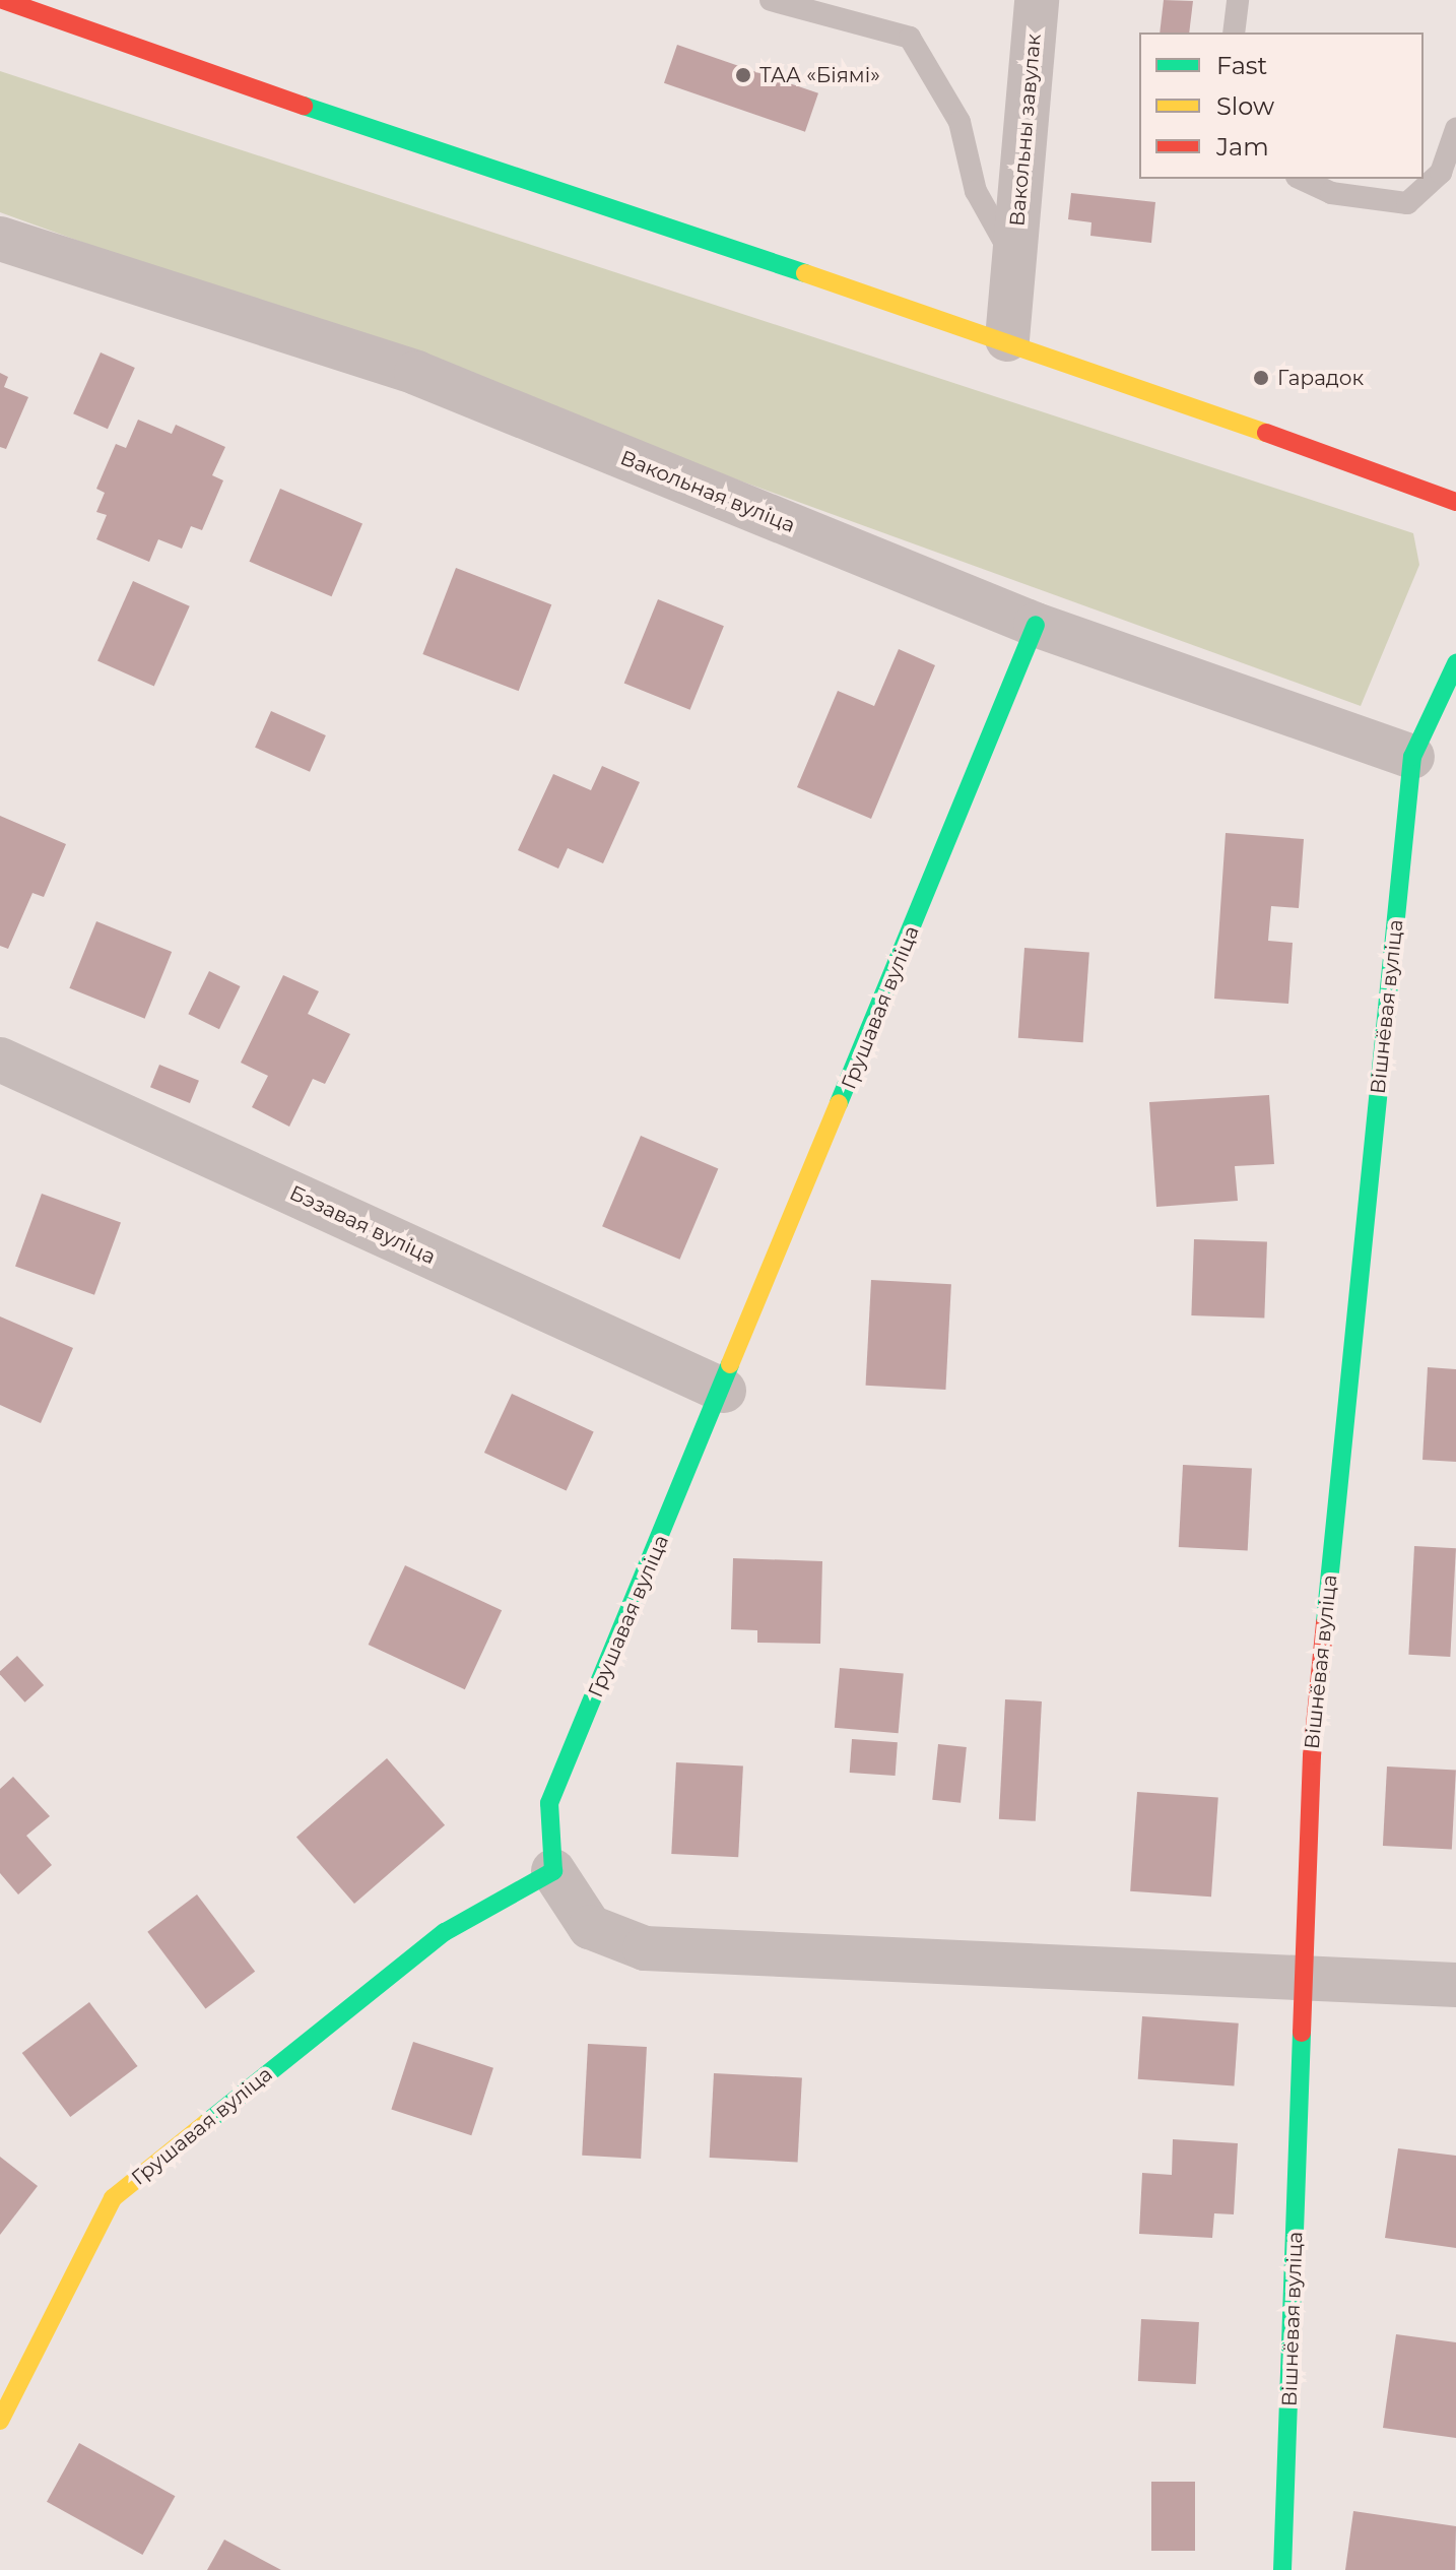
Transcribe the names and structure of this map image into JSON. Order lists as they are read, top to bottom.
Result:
{
  "streets": {
    "street": [
      "Вакольны завулак",
      "Вакольная вуліца",
      "Вішнёвая вуліца",
      "Грушавая вуліца",
      "Бэзавая вуліца"
    ]
  },
  "crossings": [
    ["Вакольная вуліца", "Вішнёвая вуліца"],
    ["Вакольная вуліца", "Грушавая вуліца"],
    ["Грушавая вуліца", "Бэзавая вуліца"]
  ],
  "places": ["ТАА «Біямі»", "Гарадок"],
  "legend": ["Fast", "Slow", "Jam"]
}
